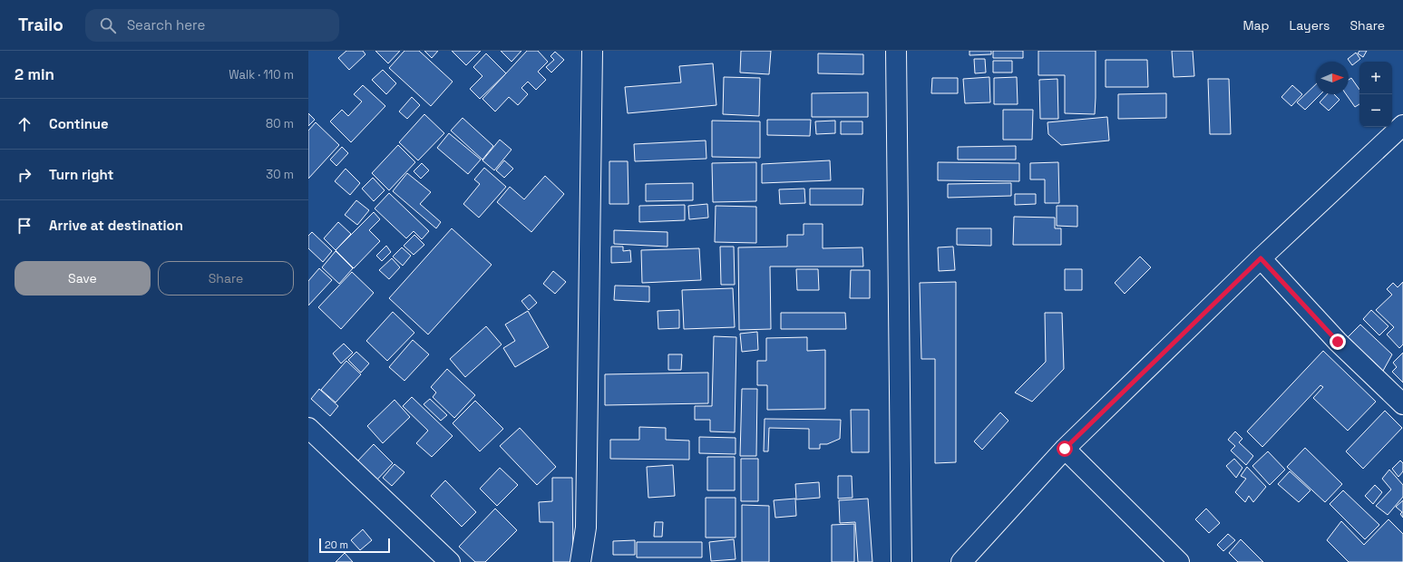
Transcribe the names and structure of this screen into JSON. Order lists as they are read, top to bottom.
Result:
{
  "scale_bar": "20 m",
  "north": "right",
  "page": {
    "header": "Trailo",
    "search": "Search here",
    "nav": ["Map", "Layers", "Share"],
    "heading": ["2 min", "Walk · 110 m"],
    "map_buttons": ["+", "−"],
    "list": [
      ["Continue", "80 m"],
      ["Turn right", "30 m"],
      "Arrive at destination"
    ],
    "buttons": ["Save", "Share"],
    "scale": "20 m"
  }
}
